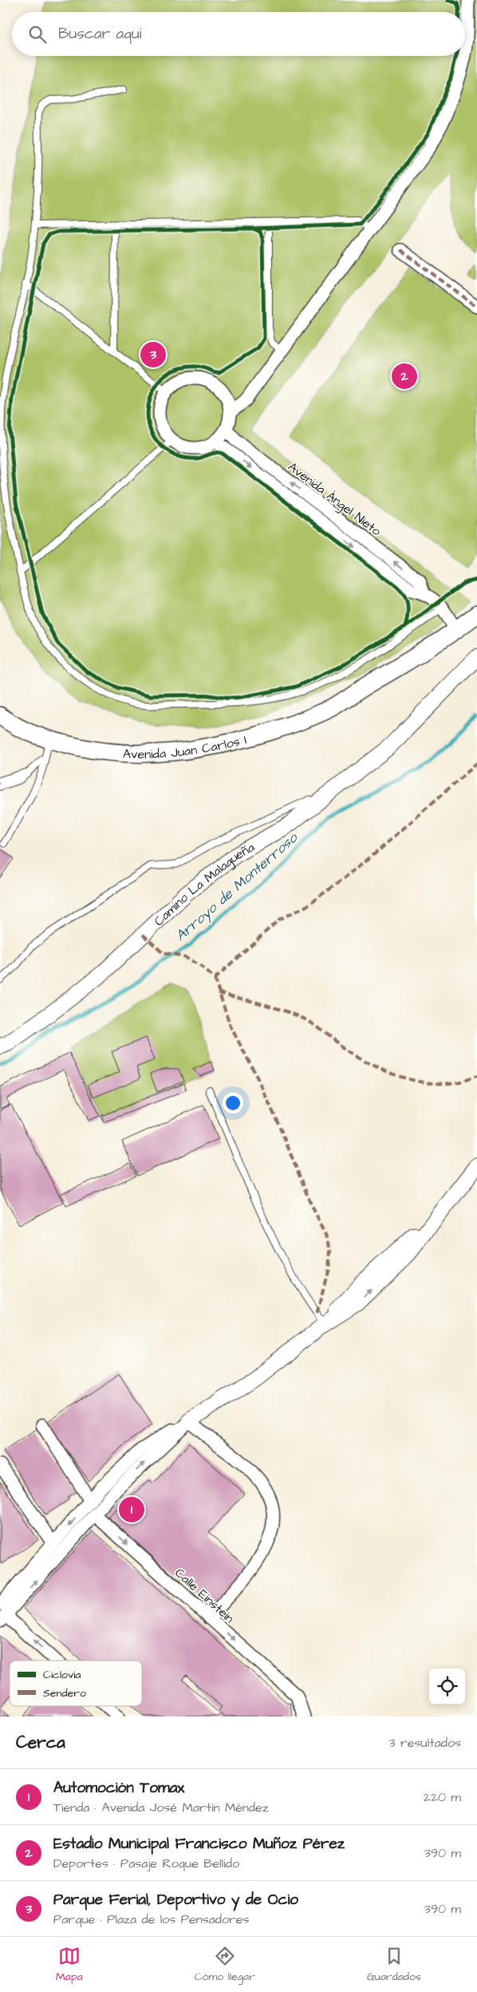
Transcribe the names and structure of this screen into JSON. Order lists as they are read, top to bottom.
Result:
{
  "streets": {
    "main road": ["Avenida Juan Carlos I"],
    "street": ["Avenida Ángel Nieto", "Camino La Malagueña", "Calle Einstein"]
  },
  "crossings": [
    ["Avenida Ángel Nieto", "Avenida Juan Carlos I"]
  ],
  "one_way": ["Calle Einstein"],
  "water": ["Arroyo de Monterroso"],
  "legend": ["Ciclovía", "Sendero"],
  "page": {
    "search": "Buscar aquí",
    "pins": ["3", "2", "1"],
    "heading": ["Cerca", "3 resultados"],
    "list": [
      {
        "mark": "1",
        "name": "Automoción Tomax",
        "note": "Tienda · Avenida José Martín Méndez",
        "value": "220 m"
      },
      {
        "mark": "2",
        "name": "Estadio Municipal Francisco Muñoz Pérez",
        "note": "Deportes · Pasaje Roque Bellido",
        "value": "390 m"
      },
      {
        "mark": "3",
        "name": "Parque Ferial, Deportivo y de Ocio",
        "note": "Parque · Plaza de los Pensadores",
        "value": "390 m"
      }
    ],
    "nav": ["Mapa", "Cómo llegar", "Guardados"]
  }
}
